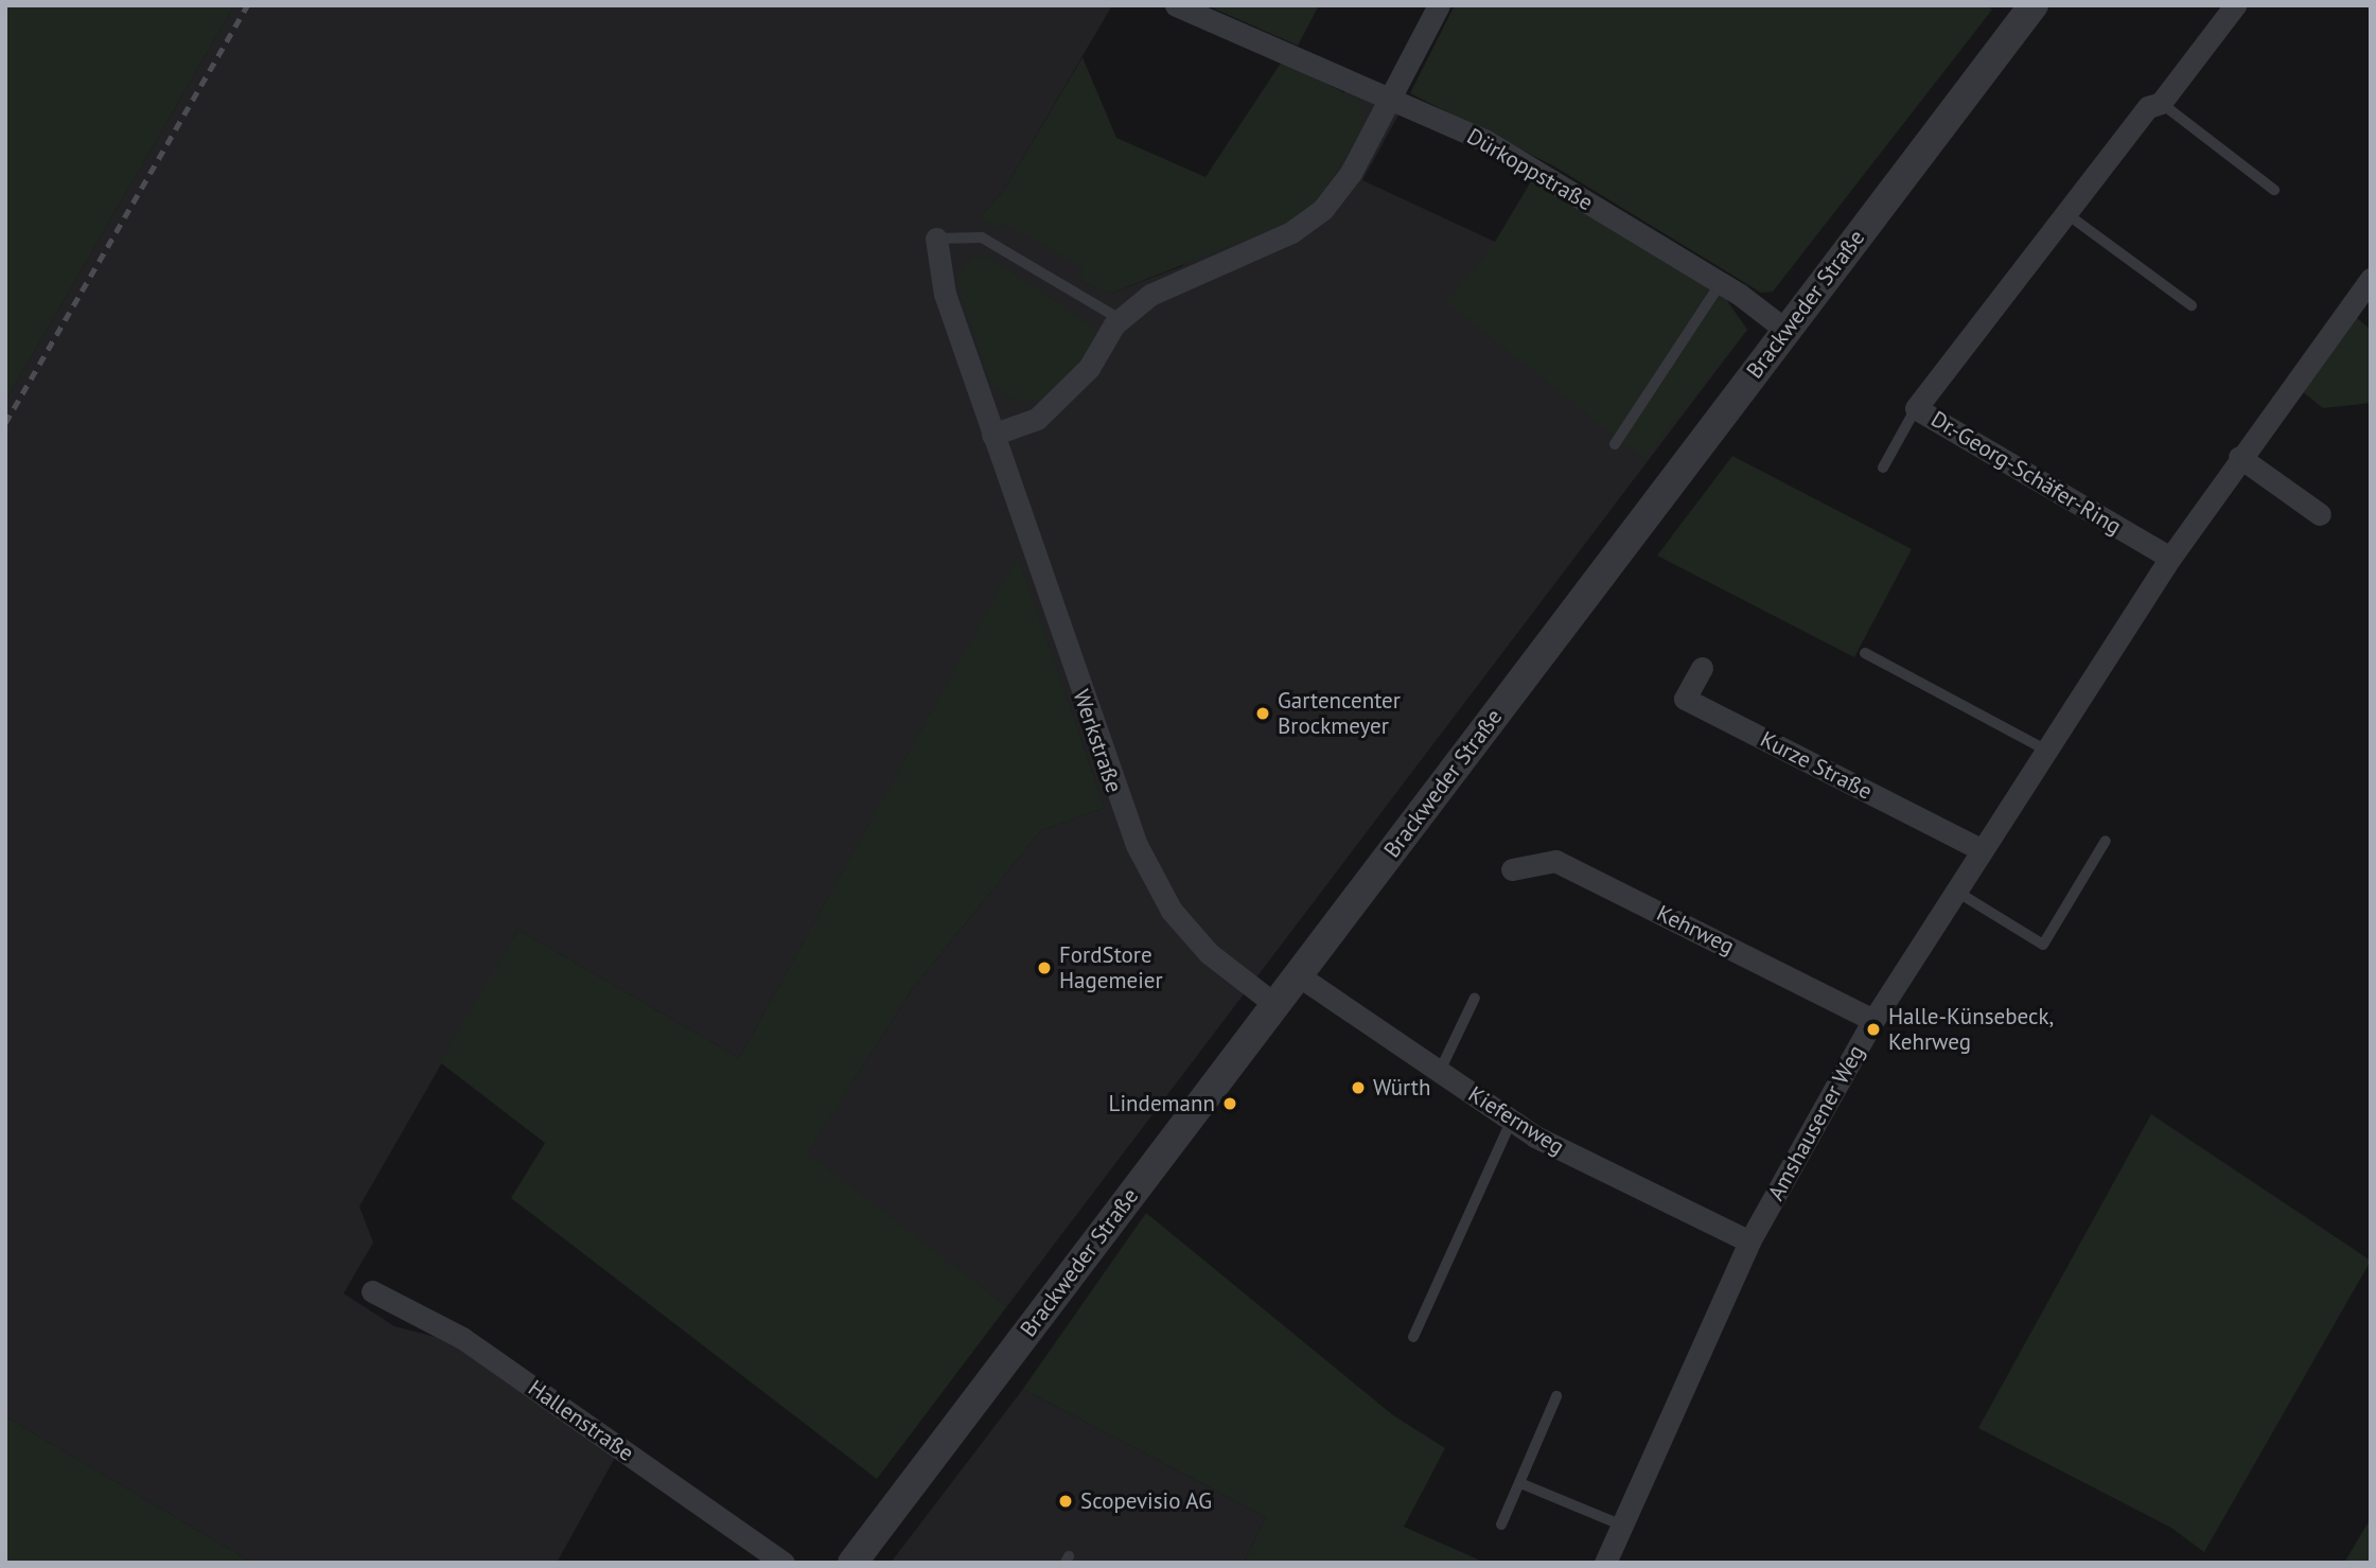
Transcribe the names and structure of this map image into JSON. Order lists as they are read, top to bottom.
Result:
{
  "streets": {
    "street": [
      "Dürkoppstraße",
      "Brackweder Straße",
      "Dr.-Georg-Schäfer-Ring",
      "Werkstraße",
      "Kurze Straße",
      "Kehrweg",
      "Kiefernweg",
      "Amshausener Weg",
      "Hallenstraße"
    ]
  },
  "crossings": [
    ["Dürkoppstraße", "Brackweder Straße"],
    ["Brackweder Straße", "Werkstraße"],
    ["Brackweder Straße", "Kiefernweg"],
    ["Dr.-Georg-Schäfer-Ring", "Amshausener Weg"],
    ["Kurze Straße", "Amshausener Weg"],
    ["Kehrweg", "Amshausener Weg"],
    ["Kiefernweg", "Amshausener Weg"]
  ],
  "places": [
    "Gartencenter Brockmeyer",
    "FordStore Hagemeier",
    "Halle-Künsebeck, Kehrweg",
    "Würth",
    "Lindemann",
    "Scopevisio AG"
  ]
}
